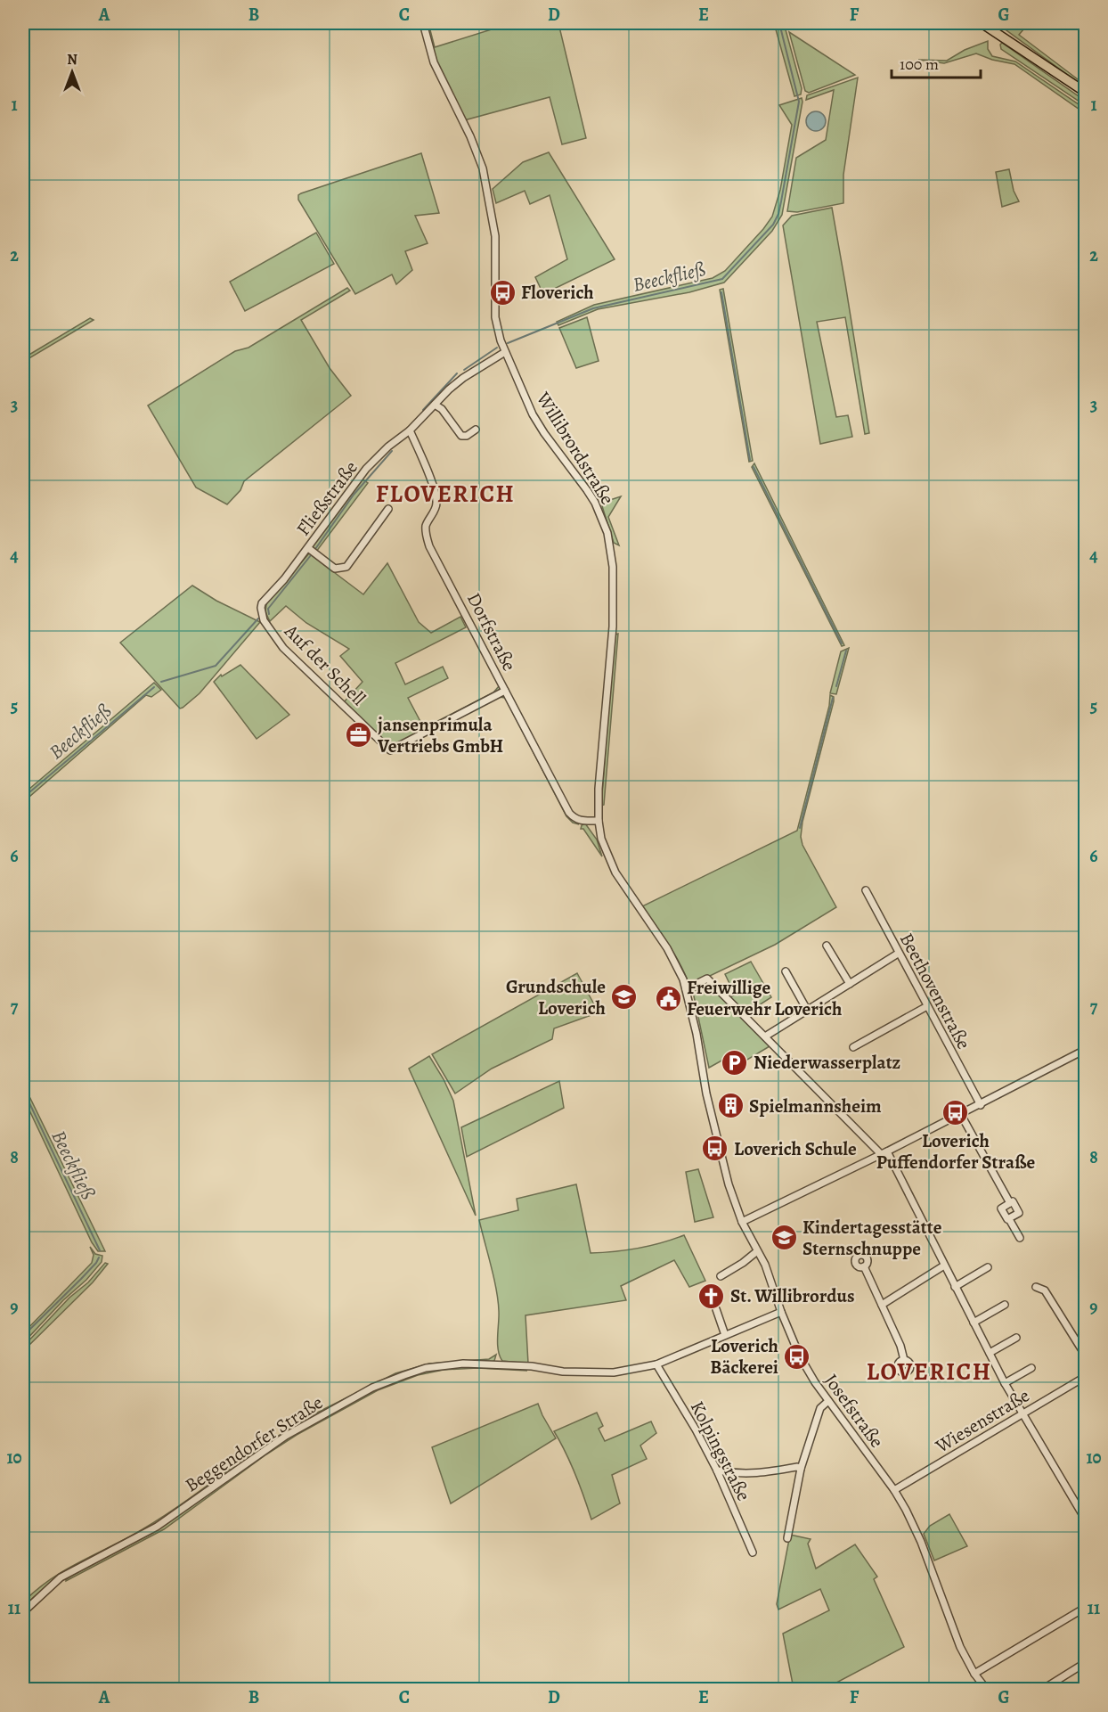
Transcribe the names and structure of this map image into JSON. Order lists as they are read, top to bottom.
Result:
{
  "streets": {
    "street": [
      "Willibrordstraße",
      "Fließstraße",
      "Dorfstraße",
      "Auf der Schell",
      "Beethovenstraße",
      "Josefstraße",
      "Wiesenstraße",
      "Beggendorfer Straße",
      "Kolpingstraße"
    ]
  },
  "crossings": [
    ["Willibrordstraße", "Fließstraße"],
    ["Willibrordstraße", "Dorfstraße"],
    ["Willibrordstraße", "Josefstraße"],
    ["Fließstraße", "Dorfstraße"],
    ["Fließstraße", "Auf der Schell"],
    ["Dorfstraße", "Auf der Schell"],
    ["Josefstraße", "Wiesenstraße"],
    ["Josefstraße", "Beggendorfer Straße"],
    ["Beggendorfer Straße", "Kolpingstraße"]
  ],
  "districts": ["FLOVERICH", "LOVERICH"],
  "water": ["Beeckfließ"],
  "places": {
    "bus stop": [
      "Floverich",
      "Loverich Puffendorfer Straße",
      "Loverich Schule",
      "Loverich Bäckerei"
    ],
    "office": ["jansenprimula Vertriebs GmbH"],
    "school or university": ["Grundschule Loverich", "Kindertagesstätte Sternschnuppe"],
    "public building": ["Freiwillige Feuerwehr Loverich"],
    "parking": ["Niederwasserplatz"],
    "building": ["Spielmannsheim"],
    "church": ["St. Willibrordus"]
  },
  "scale_bar": "100 m",
  "north": "top",
  "grid": {
    "columns": [
      "A",
      "B",
      "C",
      "D",
      "E",
      "F",
      "G"
    ],
    "rows": [
      "1",
      "2",
      "3",
      "4",
      "5",
      "6",
      "7",
      "8",
      "9",
      "10",
      "11"
    ]
  }
}
